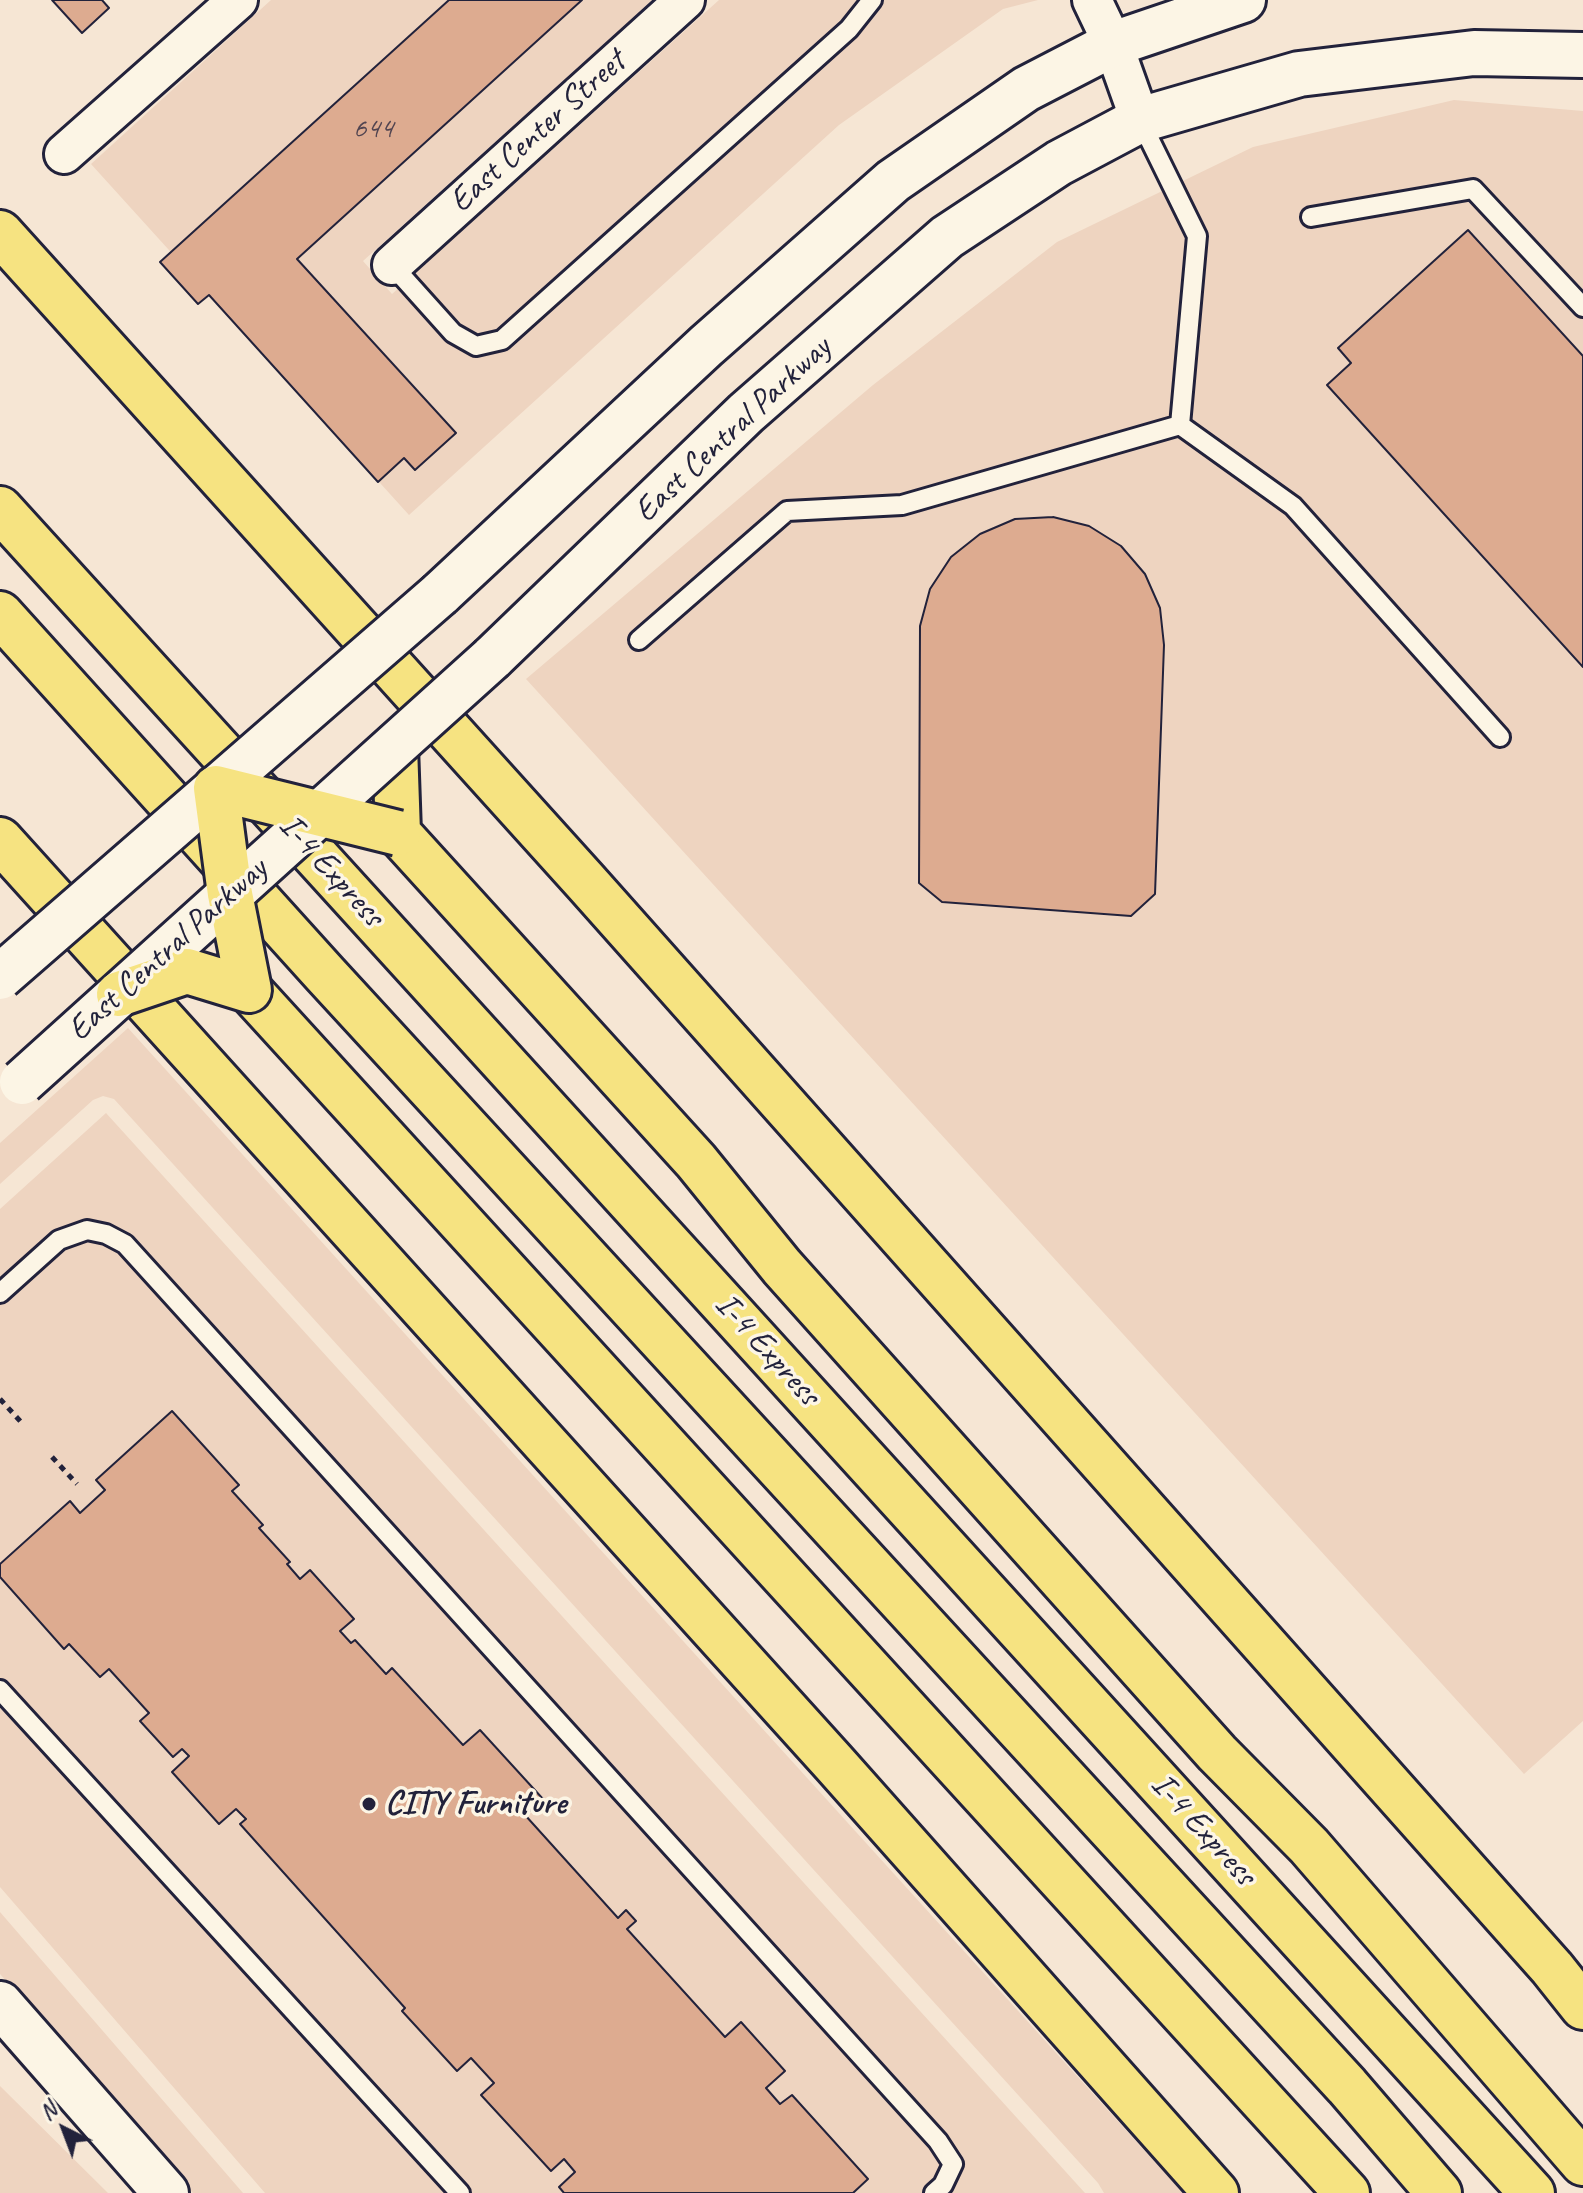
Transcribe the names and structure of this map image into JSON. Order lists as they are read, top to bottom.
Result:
{
  "streets": {
    "highway": ["I-4 Express"],
    "main road": ["East Central Parkway"],
    "street": ["East Center Street"]
  },
  "places": ["CITY Furniture"],
  "house_numbers": ["644"],
  "north": "top left"
}
